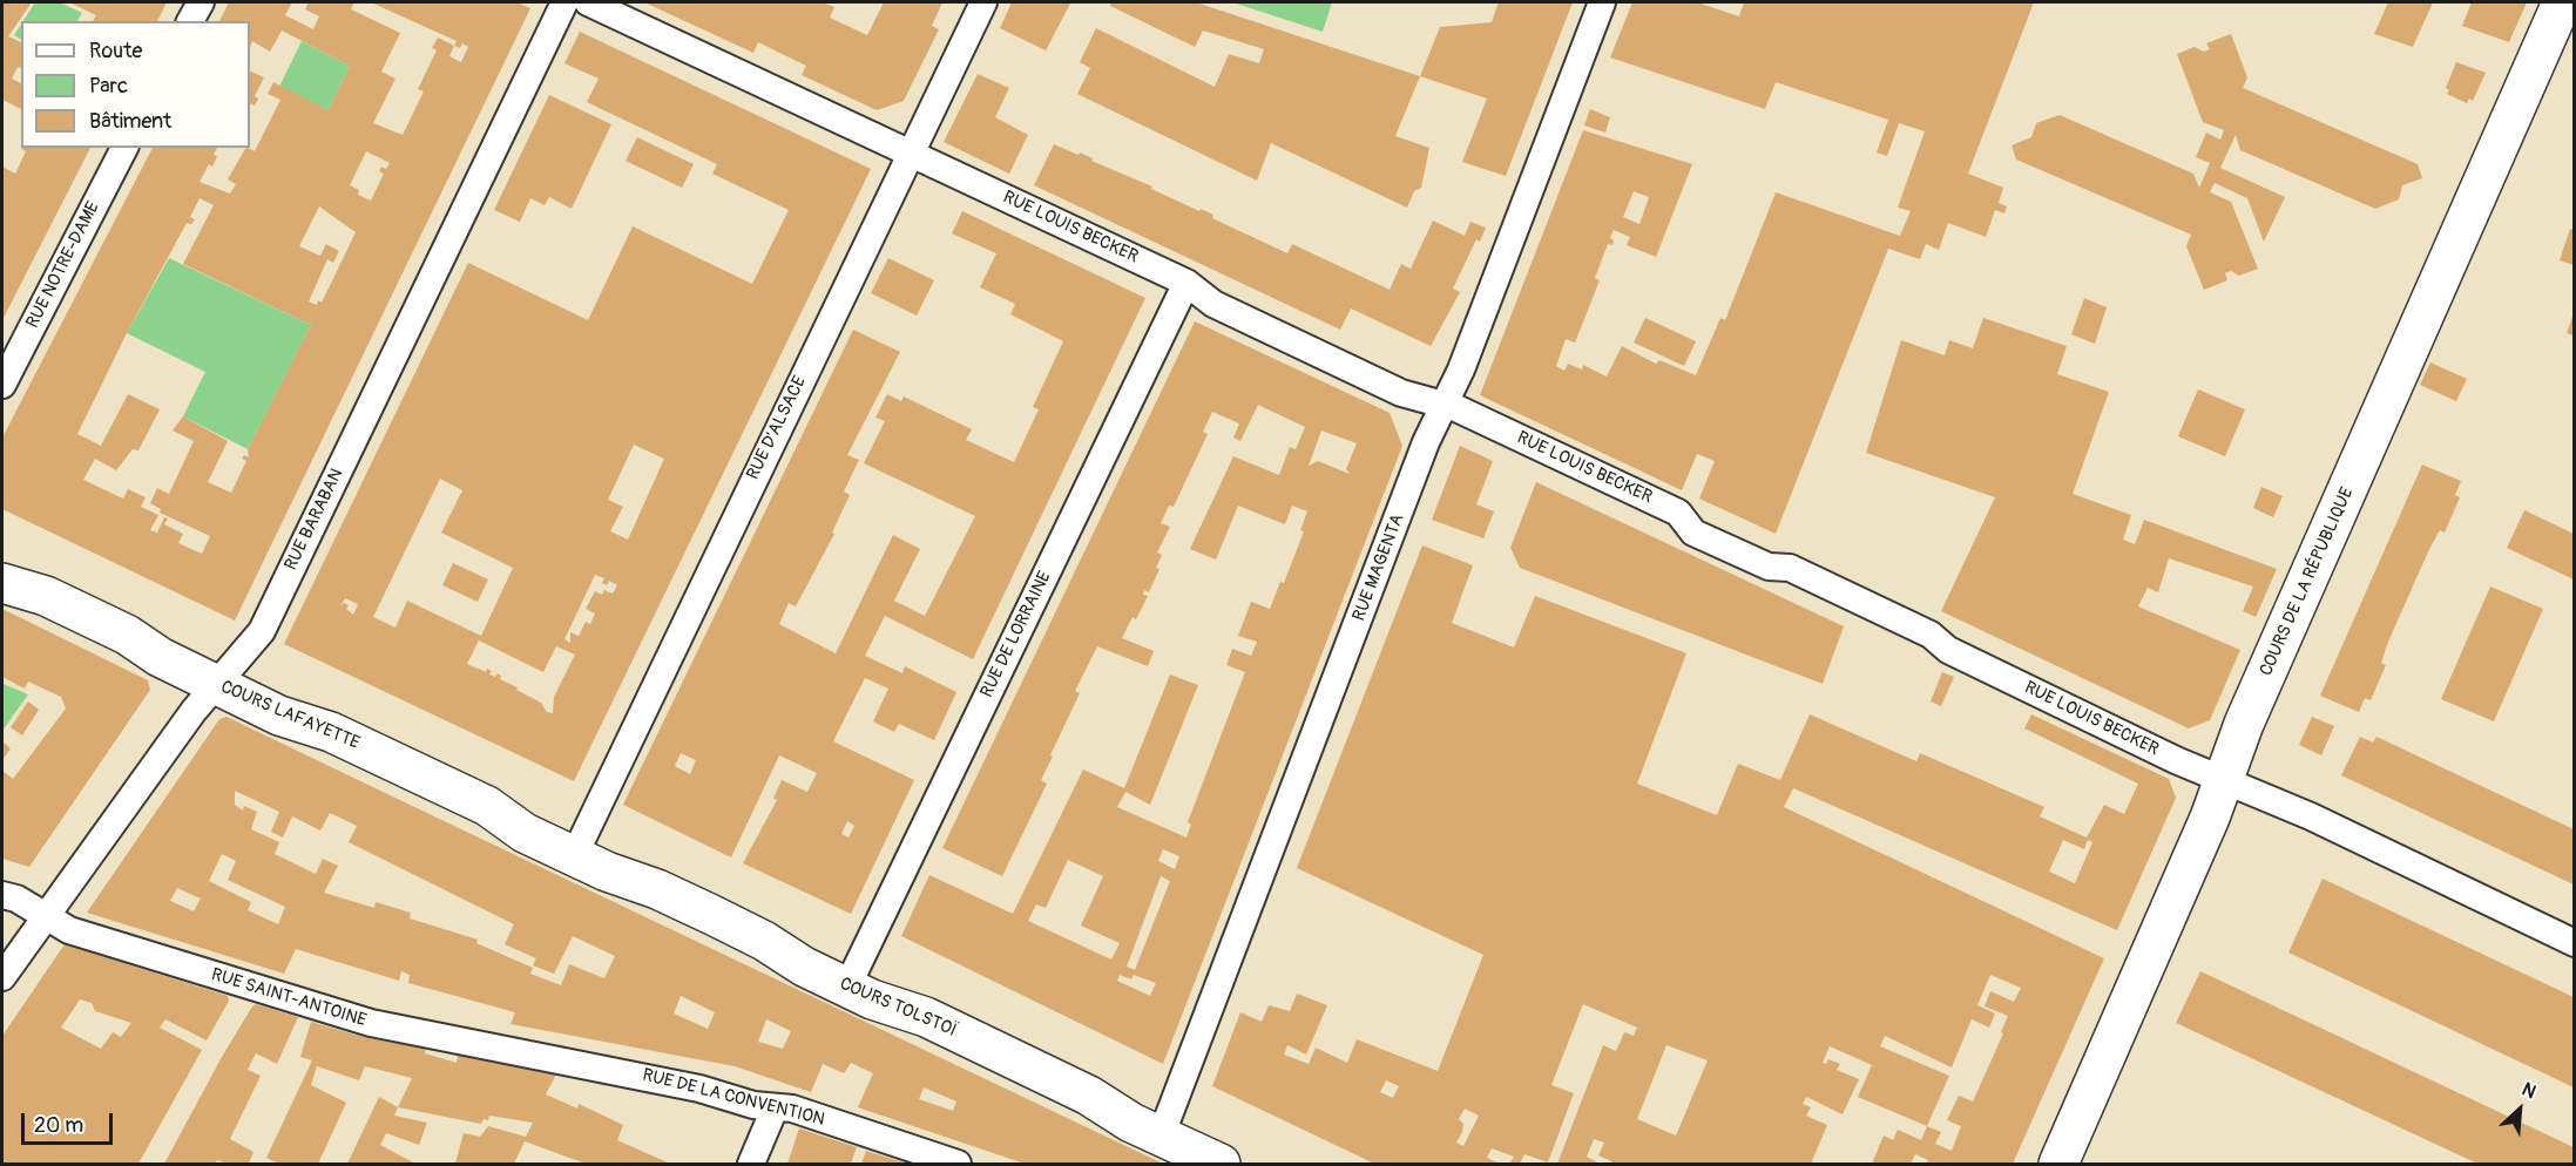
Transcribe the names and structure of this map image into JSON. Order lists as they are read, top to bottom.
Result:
{
  "streets": {
    "main road": ["COURS DE LA RÉPUBLIQUE", "COURS LAFAYETTE", "COURS TOLSTOÏ"],
    "street": [
      "RUE LOUIS BECKER",
      "RUE NOTRE-DAME",
      "RUE D'ALSACE",
      "RUE BARABAN",
      "RUE MAGENTA",
      "RUE DE LORRAINE",
      "RUE SAINT-ANTOINE",
      "RUE DE LA CONVENTION"
    ]
  },
  "crossings": [
    ["RUE LOUIS BECKER", "RUE D'ALSACE"],
    ["RUE LOUIS BECKER", "RUE MAGENTA"],
    ["RUE LOUIS BECKER", "COURS DE LA RÉPUBLIQUE"],
    ["RUE LOUIS BECKER", "RUE DE LORRAINE"],
    ["RUE D'ALSACE", "COURS LAFAYETTE"],
    ["RUE D'ALSACE", "COURS TOLSTOÏ"],
    ["RUE BARABAN", "COURS LAFAYETTE"],
    ["RUE BARABAN", "RUE SAINT-ANTOINE"],
    ["RUE MAGENTA", "COURS TOLSTOÏ"],
    ["RUE DE LORRAINE", "COURS TOLSTOÏ"],
    ["COURS LAFAYETTE", "COURS TOLSTOÏ"],
    ["RUE SAINT-ANTOINE", "RUE DE LA CONVENTION"]
  ],
  "legend": ["Route", "Parc", "Bâtiment"],
  "scale_bar": "20 m",
  "north": "top right"
}
